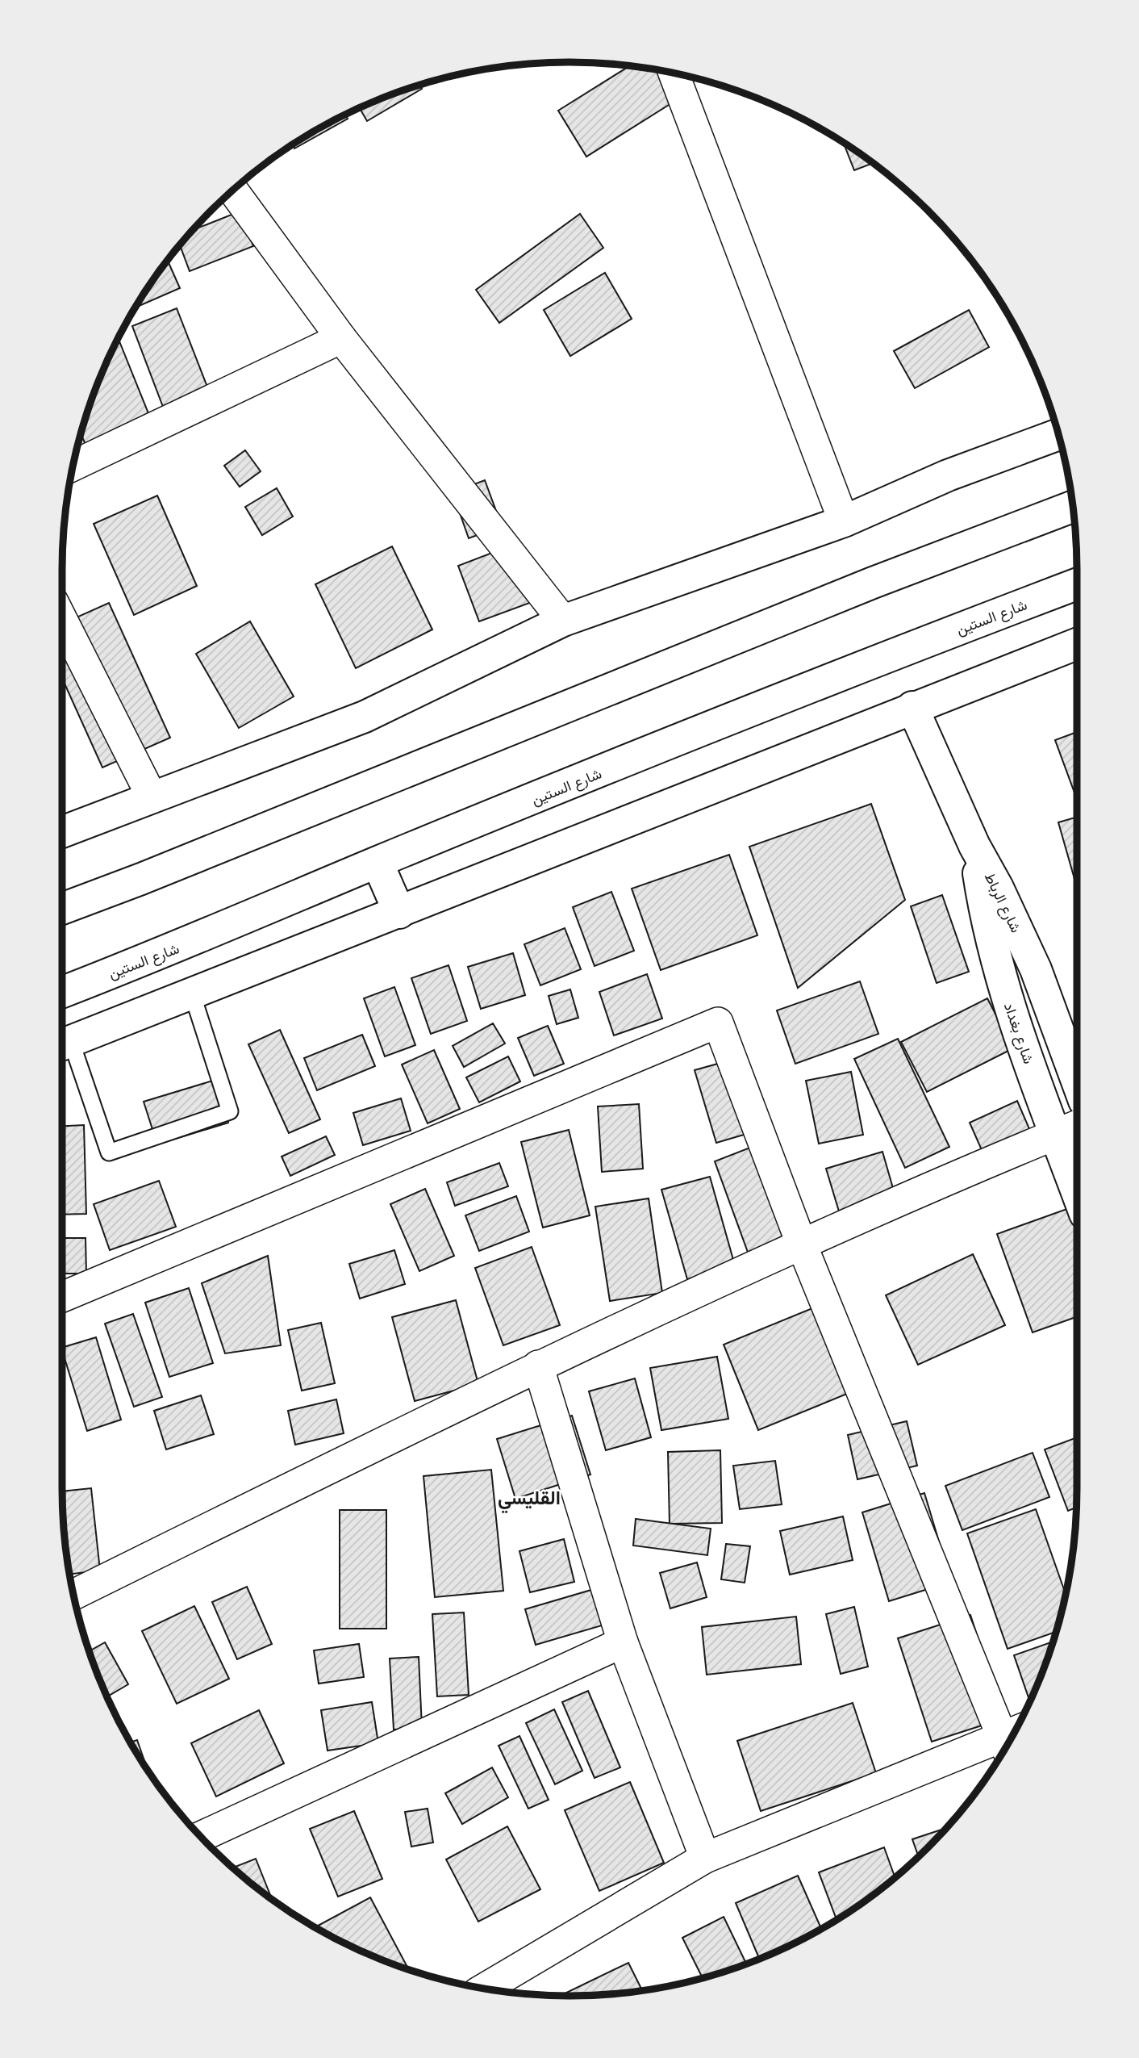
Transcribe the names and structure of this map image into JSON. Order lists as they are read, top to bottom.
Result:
{
  "streets": {
    "main road": ["شارع الستين", "شارع الرباط", "شارع بغداد"]
  },
  "crossings": [
    ["شارع الرباط", "شارع بغداد"]
  ],
  "districts": ["القليسي"]
}
